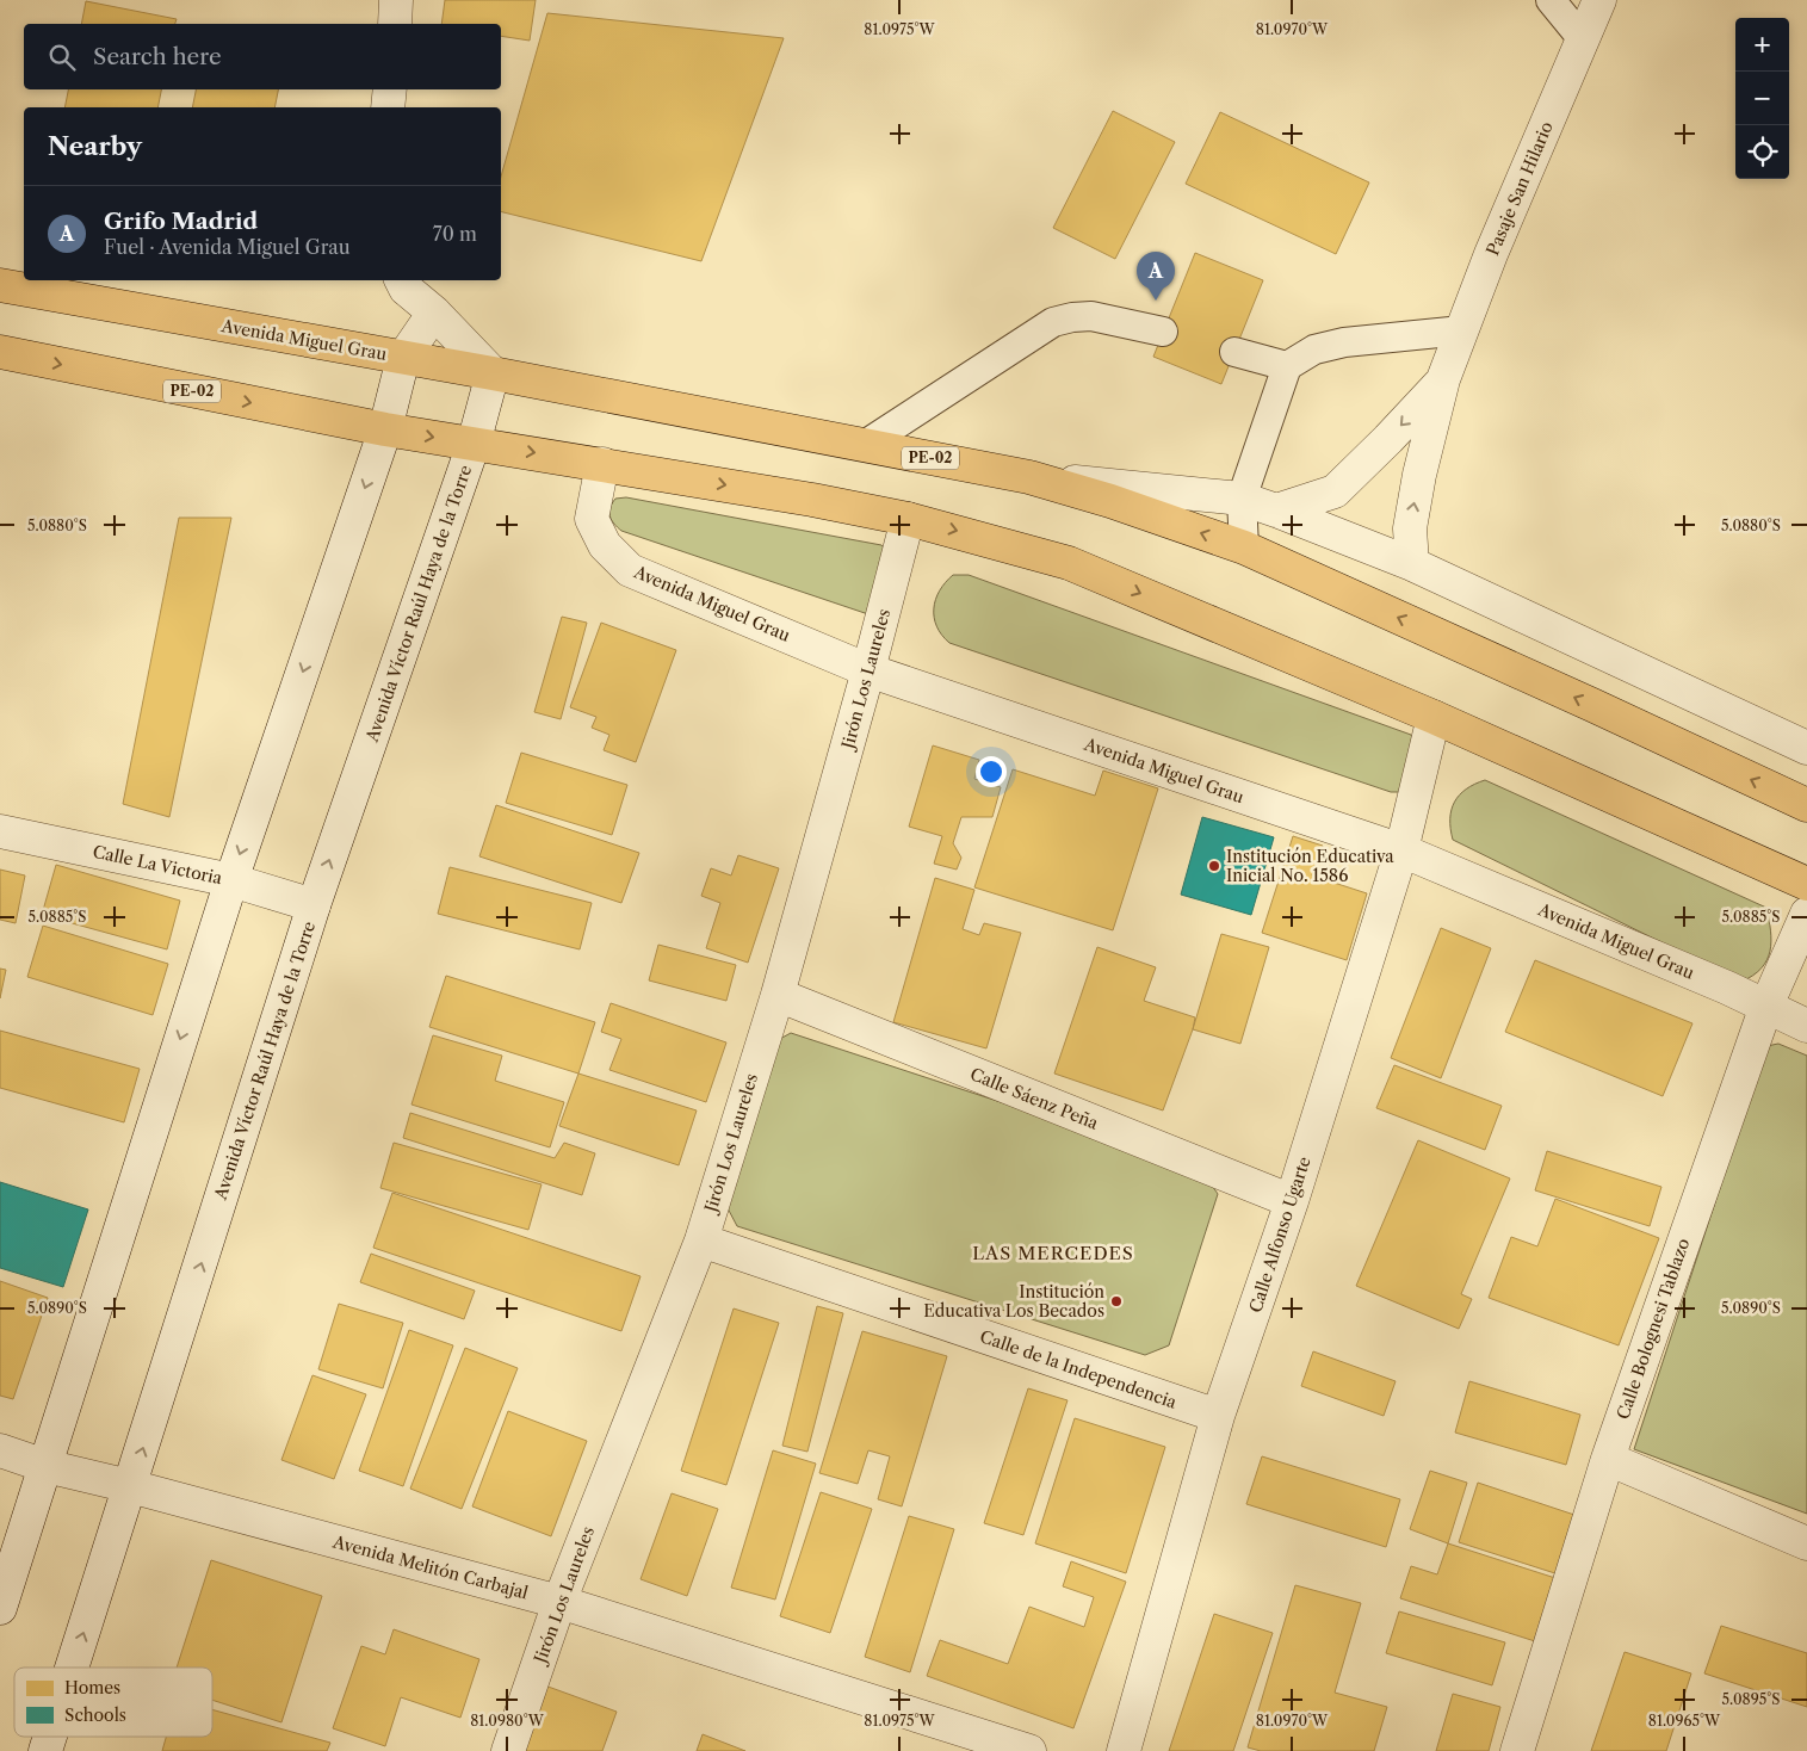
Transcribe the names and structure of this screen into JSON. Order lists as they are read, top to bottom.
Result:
{
  "streets": {
    "highway": ["Avenida Miguel Grau", "PE-02"],
    "street": [
      "Pasaje San Hilario",
      "Avenida Víctor Raúl Haya de la Torre",
      "Jirón Los Laureles",
      "Calle La Victoria",
      "Calle Sáenz Peña",
      "Calle Alfonso Ugarte",
      "Calle Bolognesi Tablazo",
      "Calle de la Independencia",
      "Avenida Melitón Carbajal"
    ]
  },
  "crossings": [
    ["Pasaje San Hilario", "Avenida Miguel Grau"],
    ["Avenida Miguel Grau", "PE-02"],
    ["Avenida Miguel Grau", "Avenida Víctor Raúl Haya de la Torre"],
    ["Avenida Miguel Grau", "Jirón Los Laureles"],
    ["Avenida Miguel Grau", "Calle Alfonso Ugarte"],
    ["Avenida Miguel Grau", "Calle Bolognesi Tablazo"],
    ["PE-02", "Avenida Víctor Raúl Haya de la Torre"],
    ["PE-02", "Jirón Los Laureles"],
    ["PE-02", "Calle Alfonso Ugarte"],
    ["Avenida Víctor Raúl Haya de la Torre", "Calle La Victoria"],
    ["Avenida Víctor Raúl Haya de la Torre", "Avenida Melitón Carbajal"],
    ["Jirón Los Laureles", "Calle Sáenz Peña"],
    ["Jirón Los Laureles", "Calle de la Independencia"],
    ["Jirón Los Laureles", "Avenida Melitón Carbajal"],
    ["Calle Sáenz Peña", "Calle Alfonso Ugarte"],
    ["Calle Alfonso Ugarte", "Calle de la Independencia"]
  ],
  "districts": ["LAS MERCEDES"],
  "places": ["Institución Educativa Inicial No. 1586", "Institución Educativa Los Becados"],
  "legend": ["Homes", "Schools"],
  "page": {
    "map_buttons": ["+", "−"],
    "search": "Search here",
    "heading": "Nearby",
    "list": [
      {
        "mark": "A",
        "name": "Grifo Madrid",
        "note": "Fuel · Avenida Miguel Grau",
        "value": "70 m"
      }
    ],
    "pins": "A"
  },
  "coordinates": [
    "81.0975°W",
    "81.0970°W",
    "5.0880°S",
    "5.0885°S",
    "5.0890°S",
    "5.0895°S",
    "81.0980°W",
    "81.0965°W"
  ]
}
